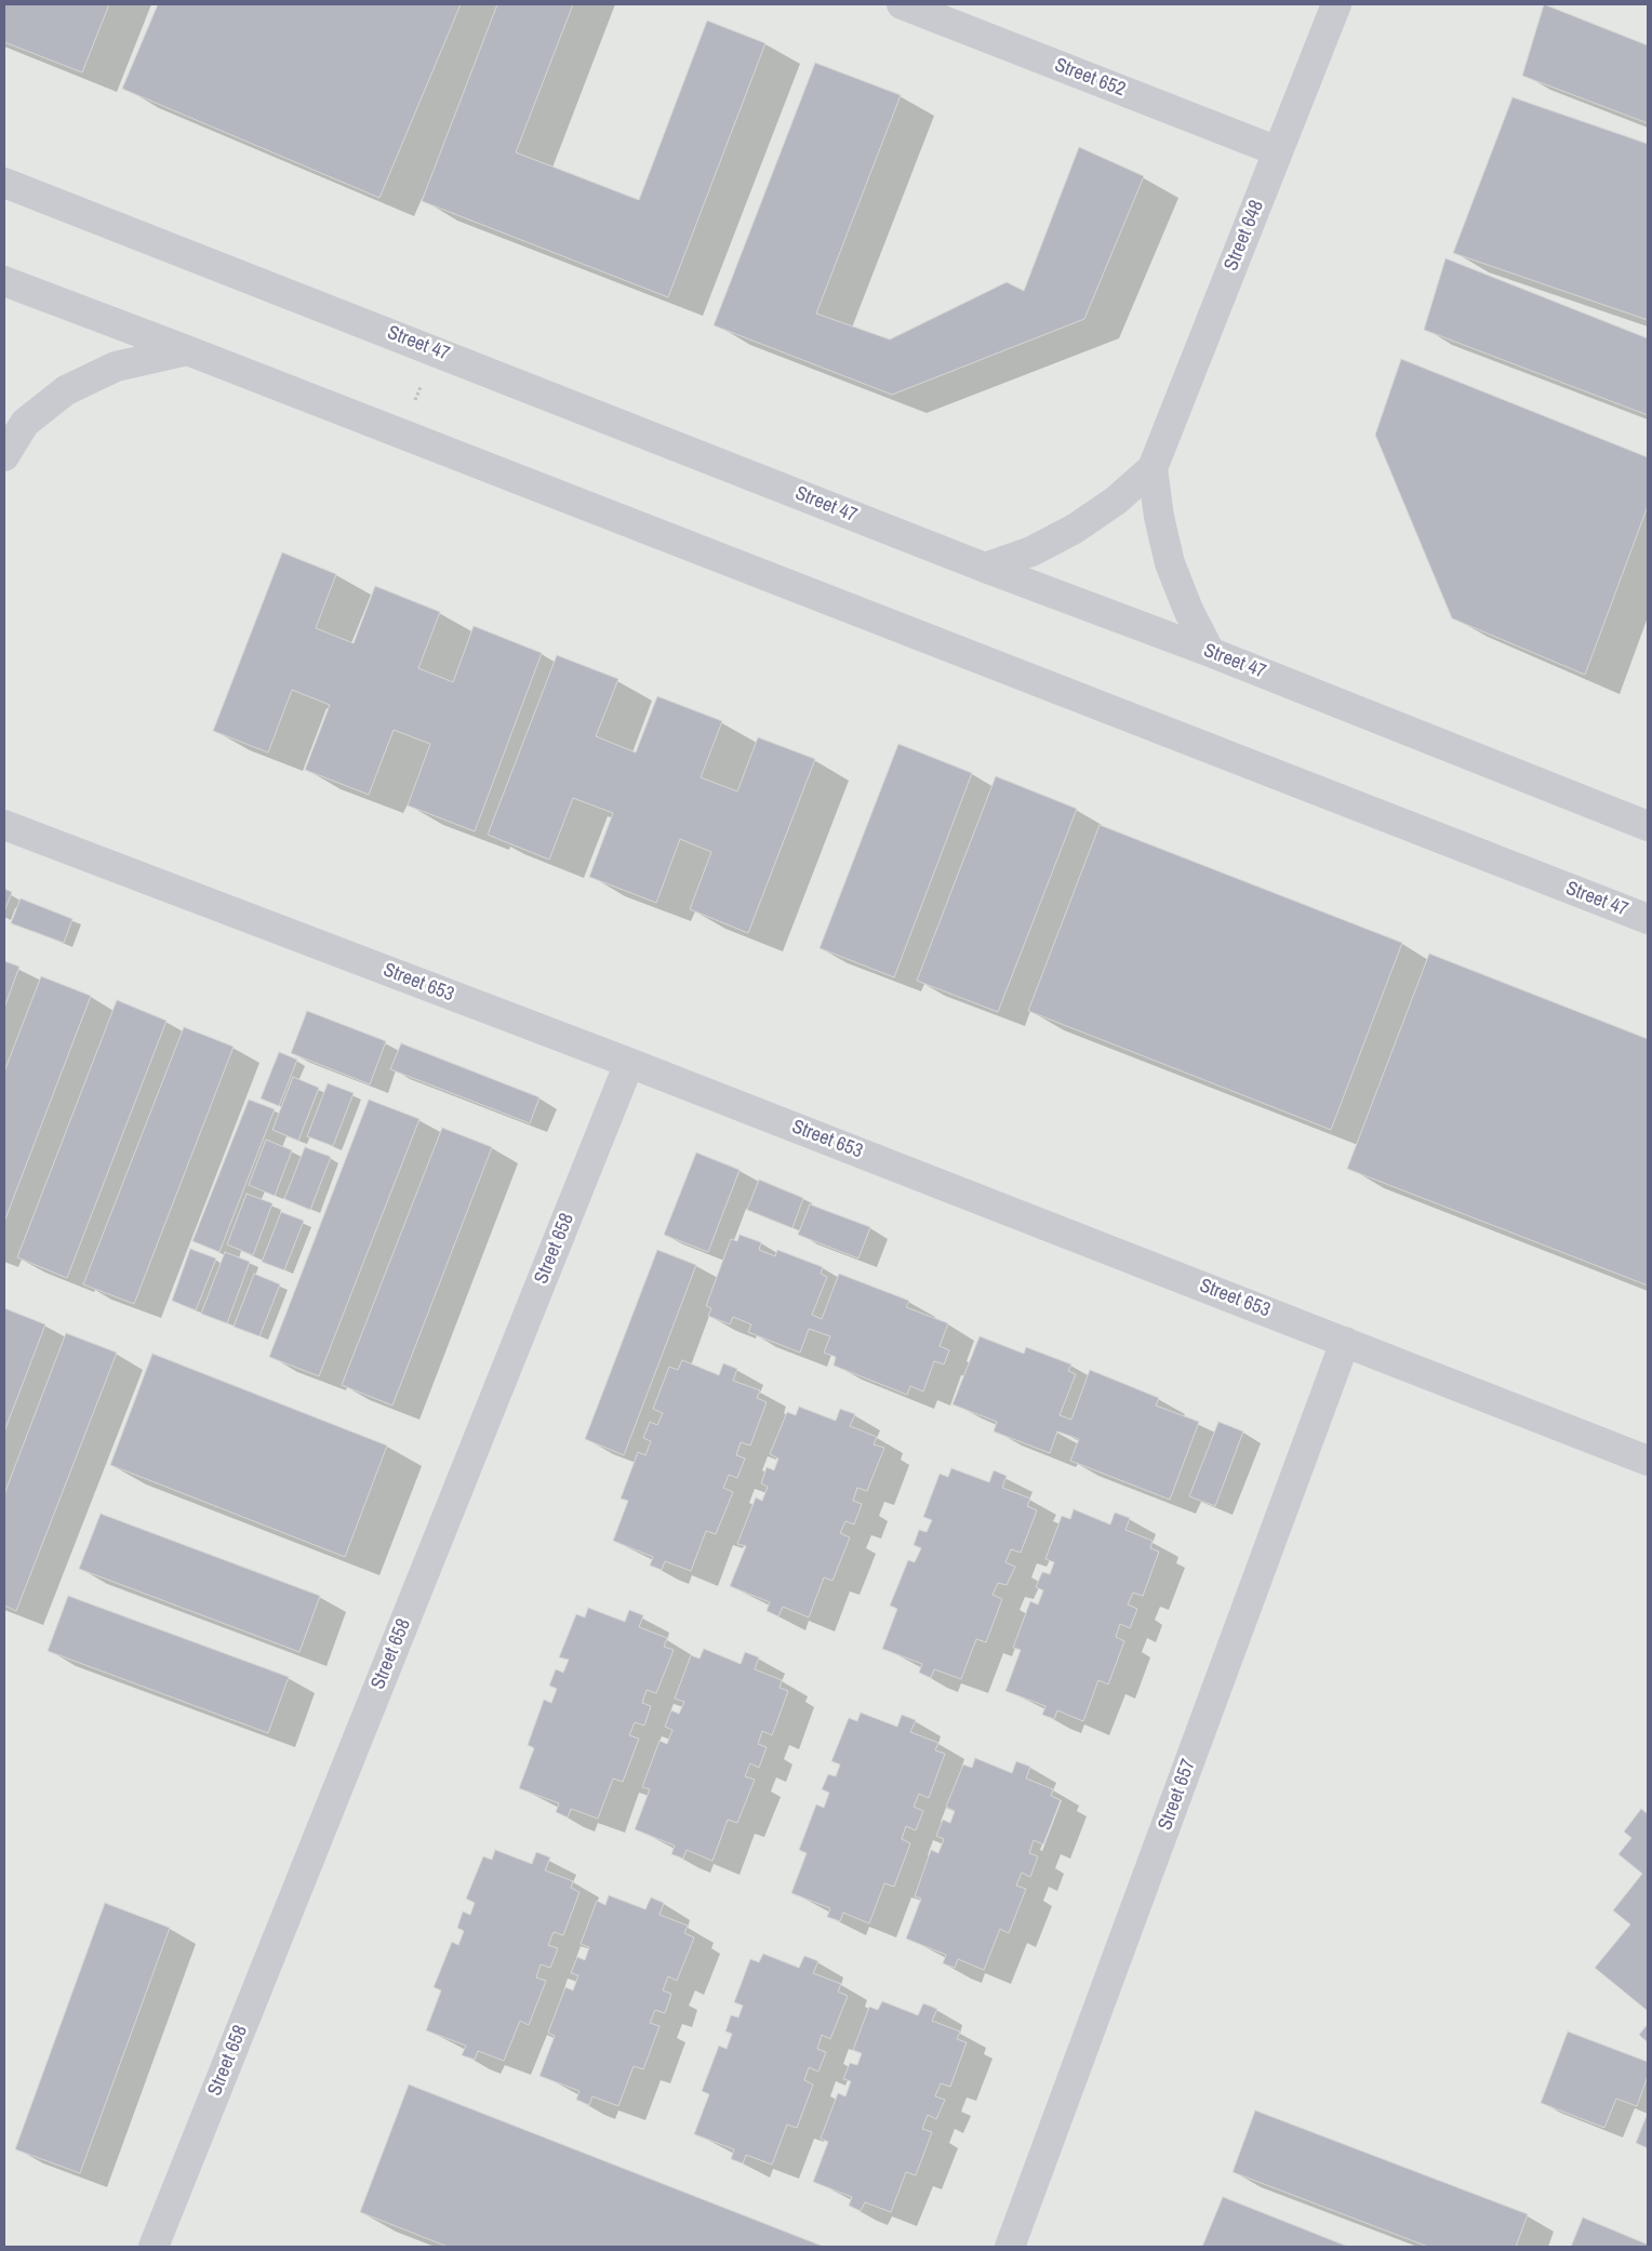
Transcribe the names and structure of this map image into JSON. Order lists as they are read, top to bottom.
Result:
{
  "streets": {
    "street": [
      "Street 652",
      "Street 648",
      "Street 47",
      "Street 653",
      "Street 658",
      "Street 657"
    ]
  },
  "crossings": [
    ["Street 652", "Street 648"],
    ["Street 648", "Street 47"],
    ["Street 653", "Street 658"],
    ["Street 653", "Street 657"]
  ]
}
